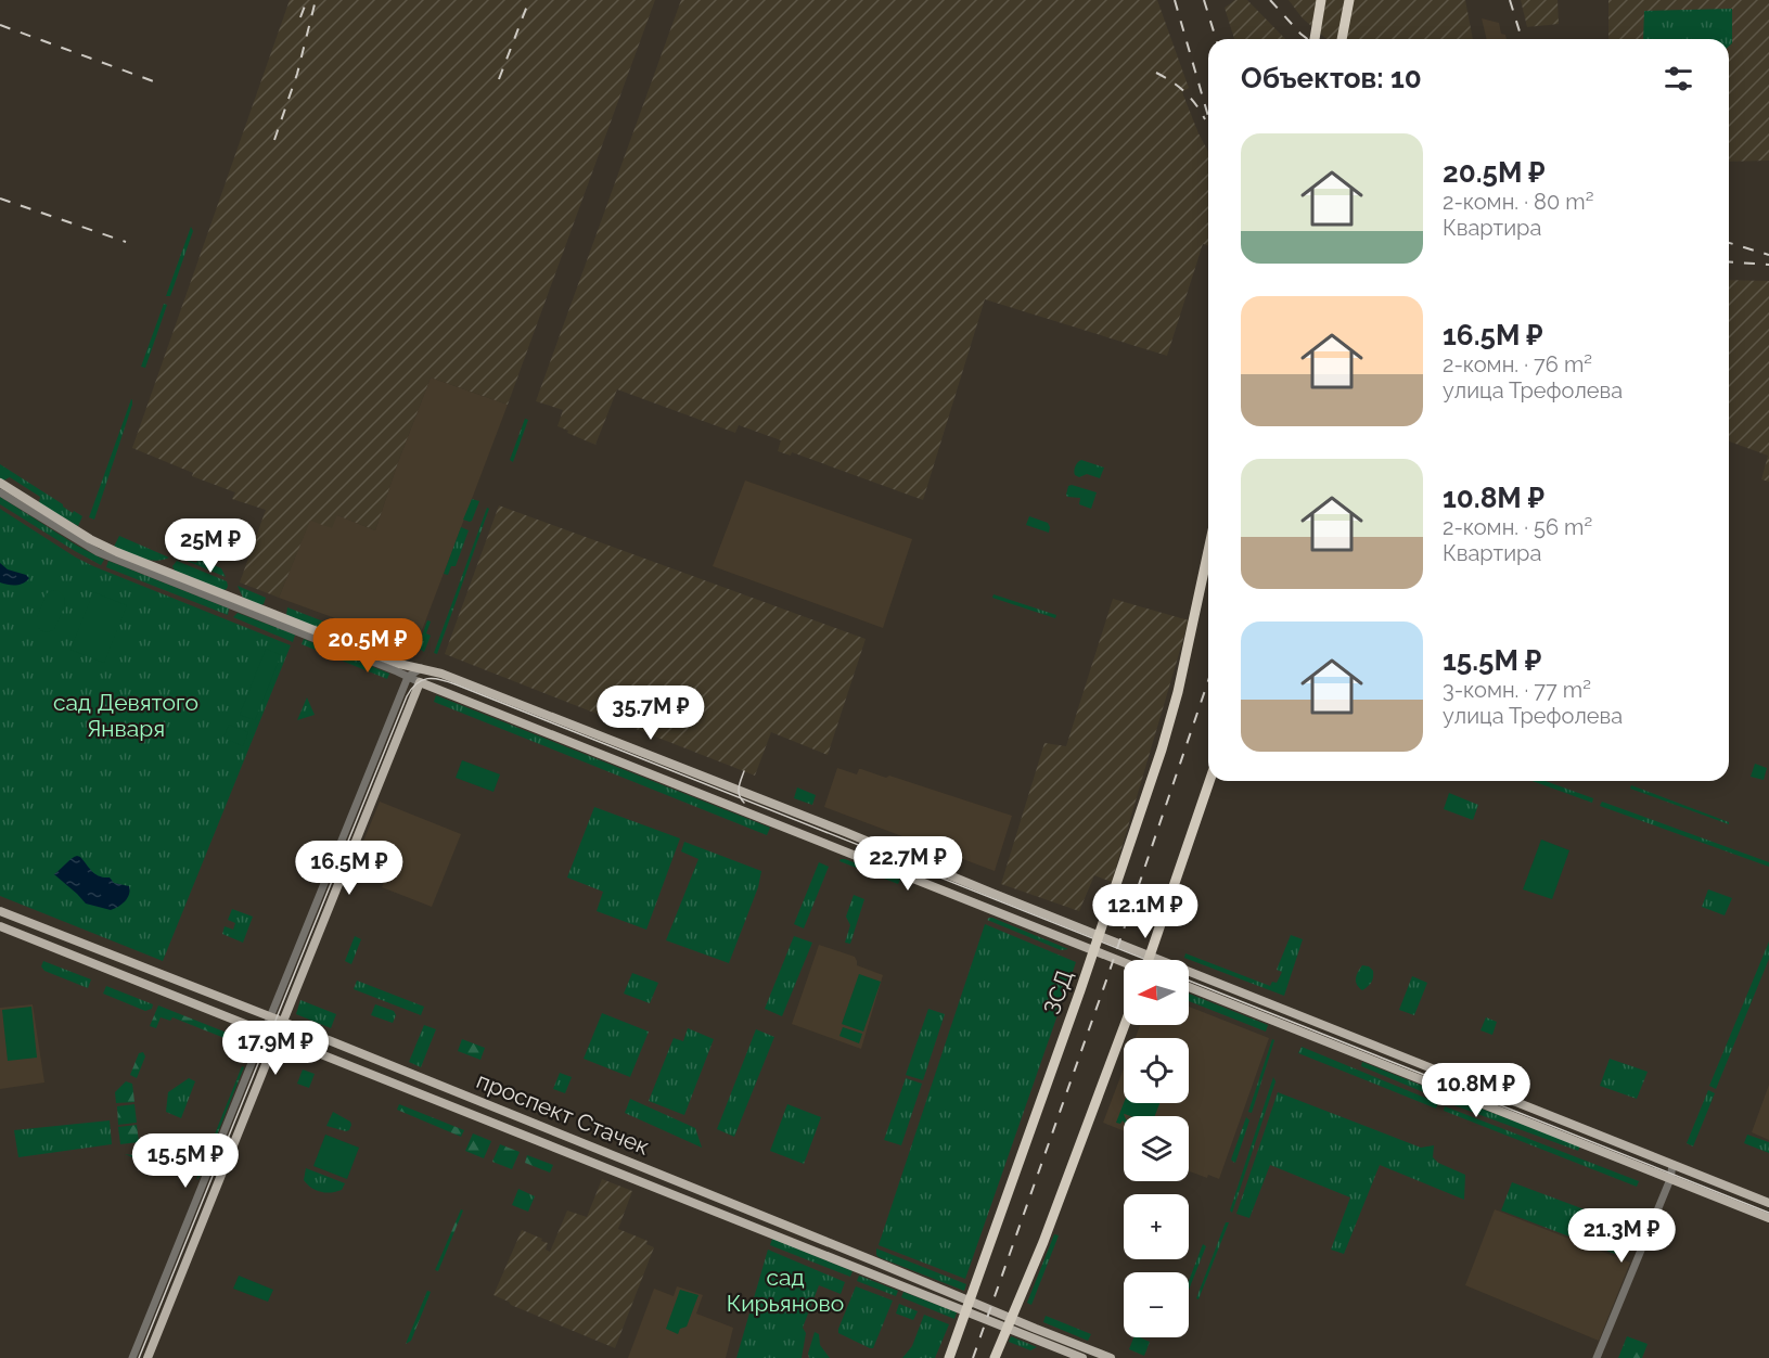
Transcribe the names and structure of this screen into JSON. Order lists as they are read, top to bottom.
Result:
{
  "streets": {
    "highway": ["ЗСД"],
    "main road": ["проспект Стачек"]
  },
  "parks": ["сад Девятого Января", "сад Кирьяново"],
  "north": "left",
  "page": {
    "heading": "Объектов: 10",
    "list": [
      {
        "name": "20.5M ₽",
        "note": "2-комн. · 80 m² · Квартира"
      },
      {
        "name": "16.5M ₽",
        "note": "2-комн. · 76 m² · улица Трефолева"
      },
      {
        "name": "10.8M ₽",
        "note": "2-комн. · 56 m² · Квартира"
      },
      {
        "name": "15.5M ₽",
        "note": "3-комн. · 77 m² · улица Трефолева"
      }
    ],
    "price": [
      "25M ₽",
      "20.5M ₽",
      "35.7M ₽",
      "22.7M ₽",
      "16.5M ₽",
      "12.1M ₽",
      "17.9M ₽",
      "10.8M ₽",
      "15.5M ₽",
      "21.3M ₽"
    ],
    "map_buttons": ["+", "−"]
  }
}
